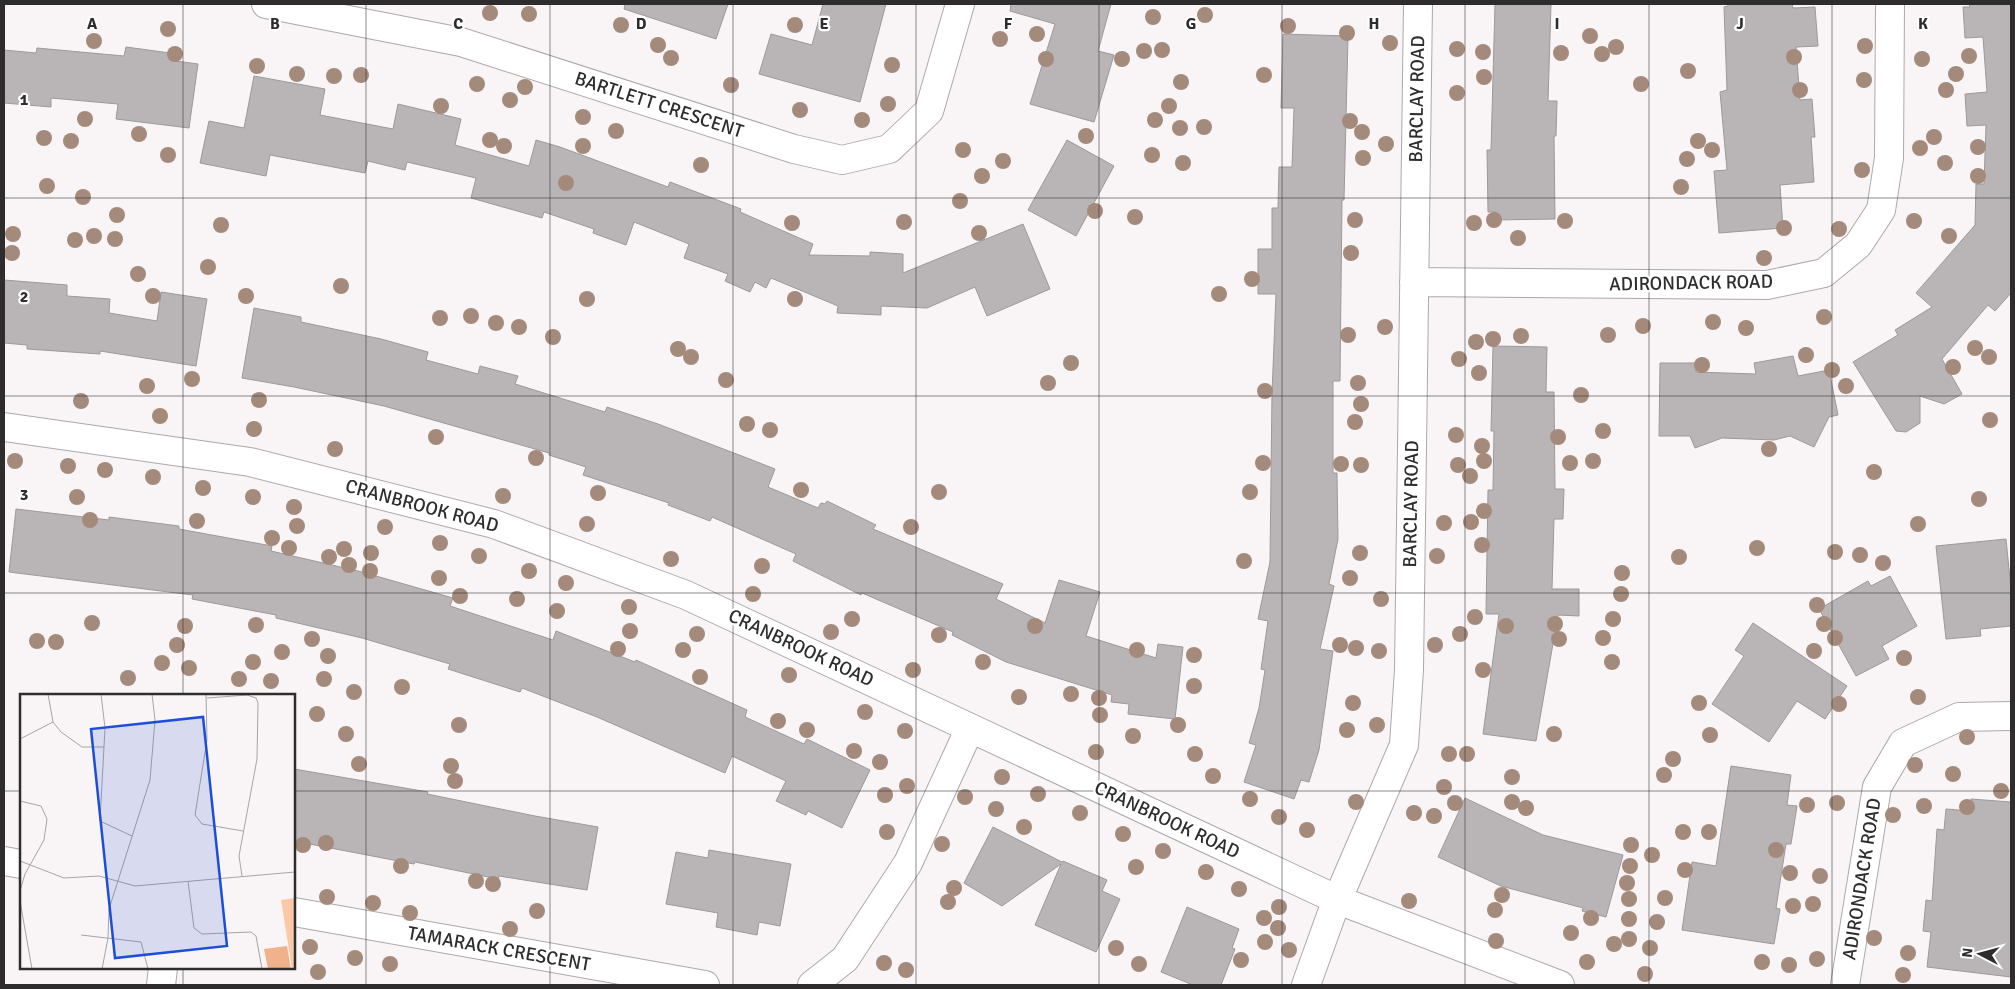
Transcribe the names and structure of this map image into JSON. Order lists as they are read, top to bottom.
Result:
{
  "streets": {
    "street": [
      "BARCLAY ROAD",
      "BARTLETT CRESCENT",
      "ADIRONDACK ROAD",
      "CRANBROOK ROAD",
      "TAMARACK CRESCENT"
    ]
  },
  "crossings": [
    ["BARCLAY ROAD", "ADIRONDACK ROAD"],
    ["BARCLAY ROAD", "CRANBROOK ROAD"]
  ],
  "north": "left",
  "grid": {
    "columns": [
      "A",
      "B",
      "C",
      "D",
      "E",
      "F",
      "G",
      "H",
      "I",
      "J",
      "K"
    ],
    "rows": ["1", "2", "3"]
  }
}
